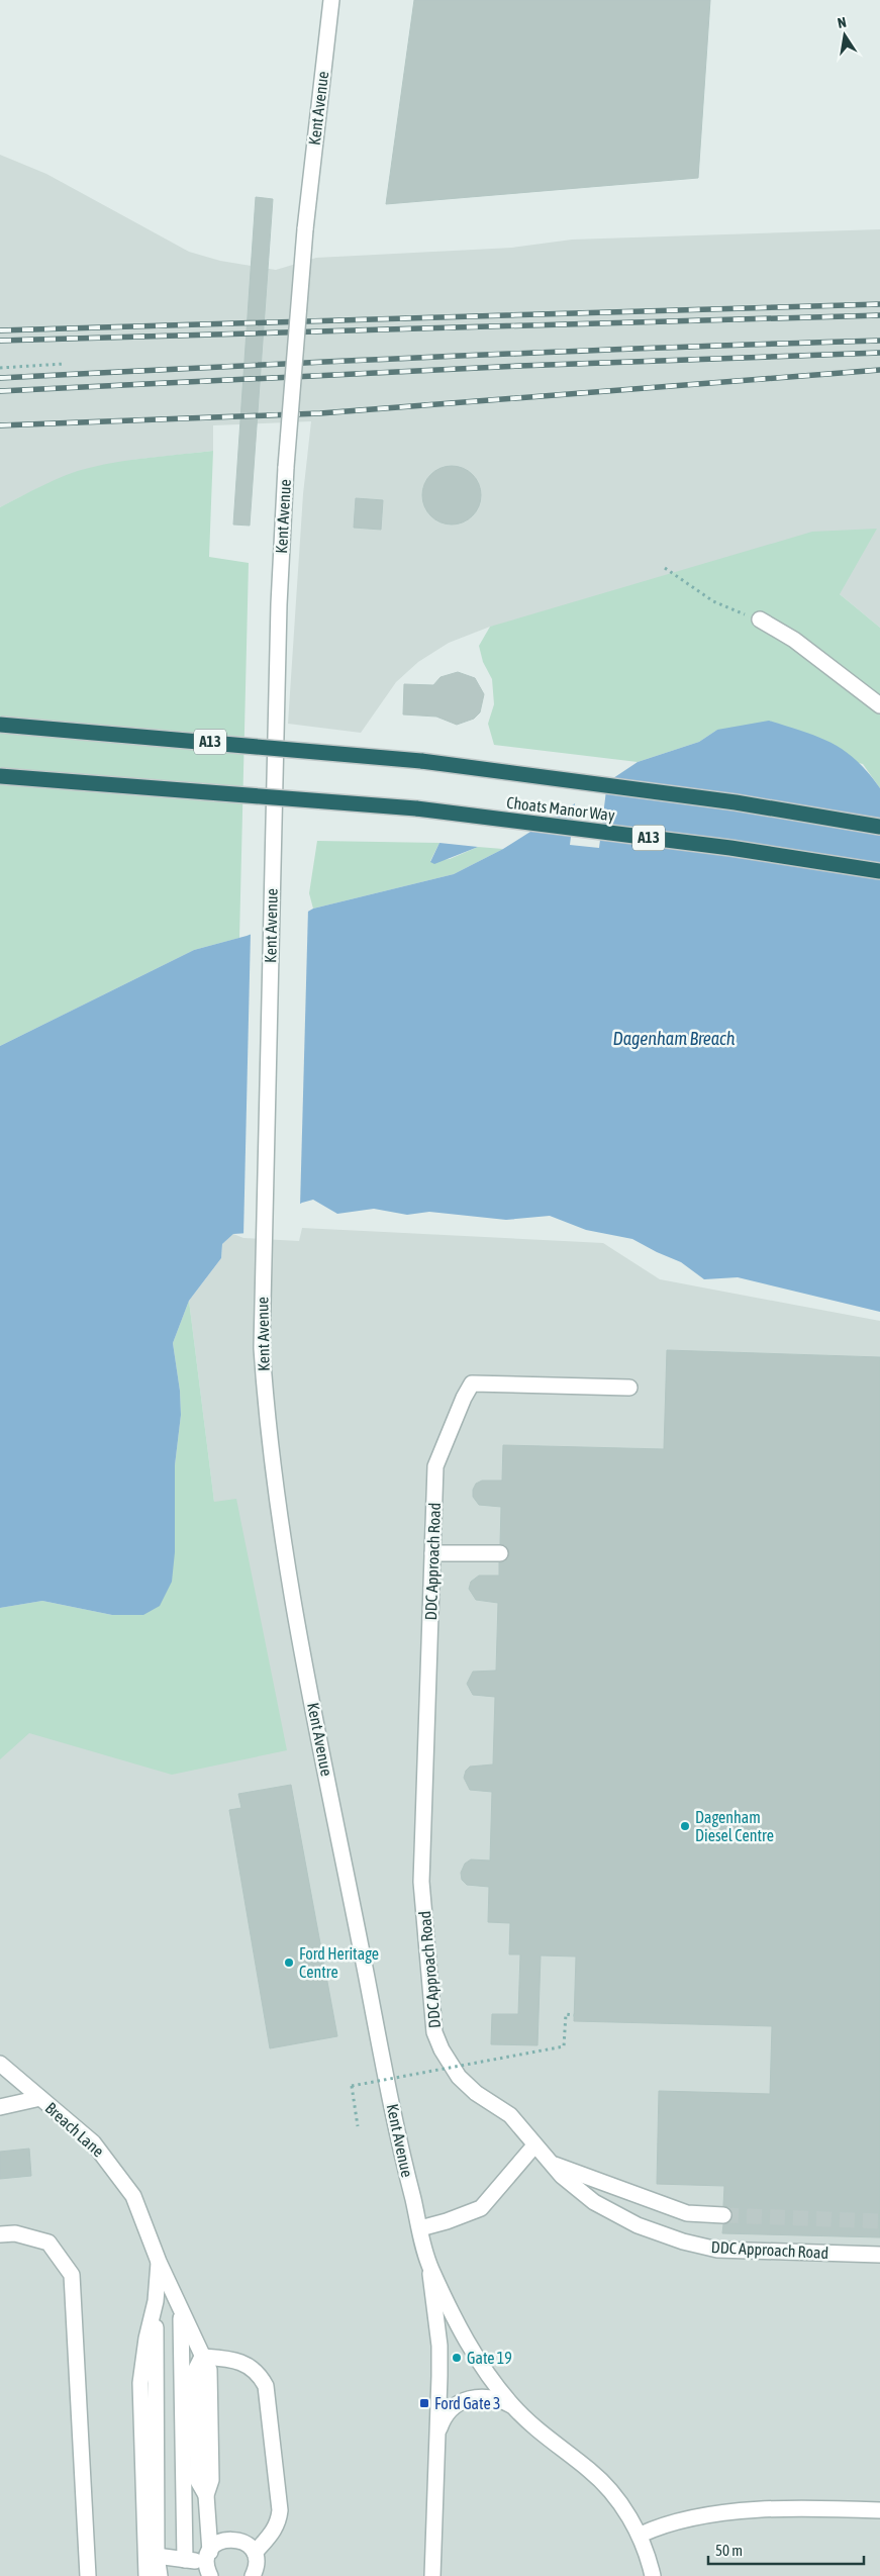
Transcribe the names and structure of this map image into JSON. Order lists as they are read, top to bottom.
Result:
{
  "streets": {
    "highway": ["A13", "Choats Manor Way"],
    "street": ["Kent Avenue", "DDC Approach Road", "Breach Lane"]
  },
  "water": ["Dagenham Breach"],
  "places": {
    "other": ["Dagenham Diesel Centre", "Ford Heritage Centre", "Gate 19"],
    "transit": ["Ford Gate 3"]
  },
  "scale_bar": "50 m",
  "north": "top"
}
